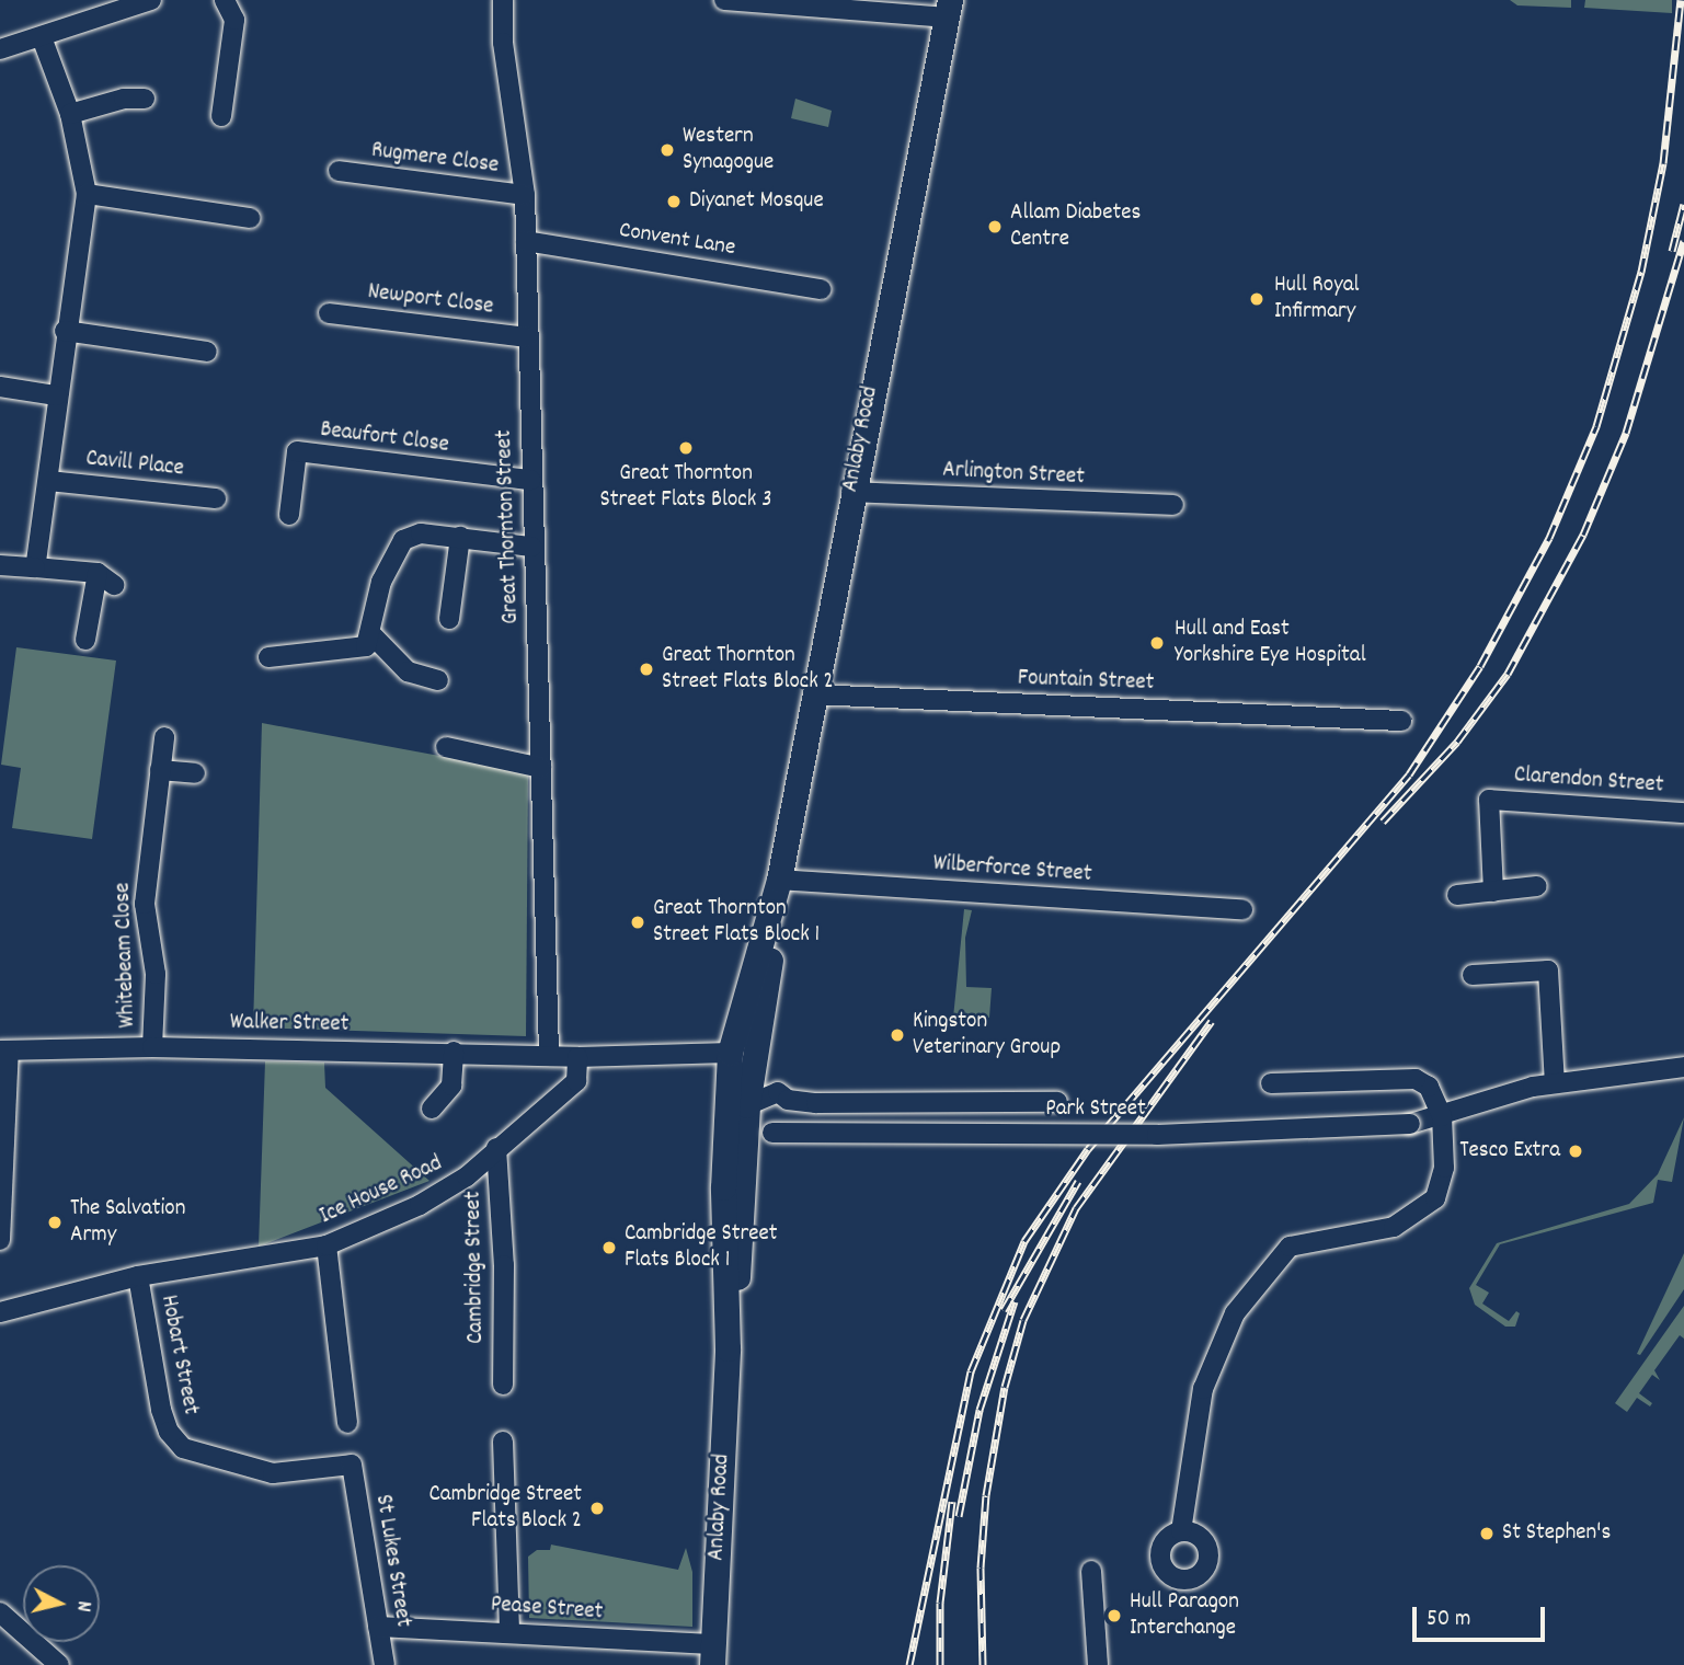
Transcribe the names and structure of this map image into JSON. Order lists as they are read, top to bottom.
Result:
{
  "streets": {
    "main road": ["Anlaby Road"],
    "street": [
      "Rugmere Close",
      "Convent Lane",
      "Newport Close",
      "Beaufort Close",
      "Cavill Place",
      "Arlington Street",
      "Great Thornton Street",
      "Fountain Street",
      "Clarendon Street",
      "Wilberforce Street",
      "Whitebeam Close",
      "Walker Street",
      "Park Street",
      "Ice House Road",
      "Cambridge Street",
      "Hobart Street",
      "St Lukes Street",
      "Pease Street"
    ]
  },
  "crossings": [
    ["Rugmere Close", "Great Thornton Street"],
    ["Convent Lane", "Great Thornton Street"],
    ["Newport Close", "Great Thornton Street"],
    ["Beaufort Close", "Great Thornton Street"],
    ["Anlaby Road", "Arlington Street"],
    ["Anlaby Road", "Fountain Street"],
    ["Anlaby Road", "Wilberforce Street"],
    ["Anlaby Road", "Park Street"],
    ["Anlaby Road", "Pease Street"],
    ["Great Thornton Street", "Walker Street"],
    ["Whitebeam Close", "Walker Street"],
    ["Walker Street", "Ice House Road"],
    ["Ice House Road", "Cambridge Street"],
    ["Ice House Road", "Hobart Street"],
    ["Hobart Street", "St Lukes Street"],
    ["St Lukes Street", "Pease Street"]
  ],
  "places": [
    "Western Synagogue",
    "Diyanet Mosque",
    "Allam Diabetes Centre",
    "Hull Royal Infirmary",
    "Great Thornton Street Flats Block 3",
    "Hull and East Yorkshire Eye Hospital",
    "Great Thornton Street Flats Block 2",
    "Great Thornton Street Flats Block 1",
    "Kingston Veterinary Group",
    "Tesco Extra",
    "The Salvation Army",
    "Cambridge Street Flats Block 1",
    "Cambridge Street Flats Block 2",
    "St Stephen's",
    "Hull Paragon Interchange"
  ],
  "scale_bar": "50 m",
  "north": "right"
}
